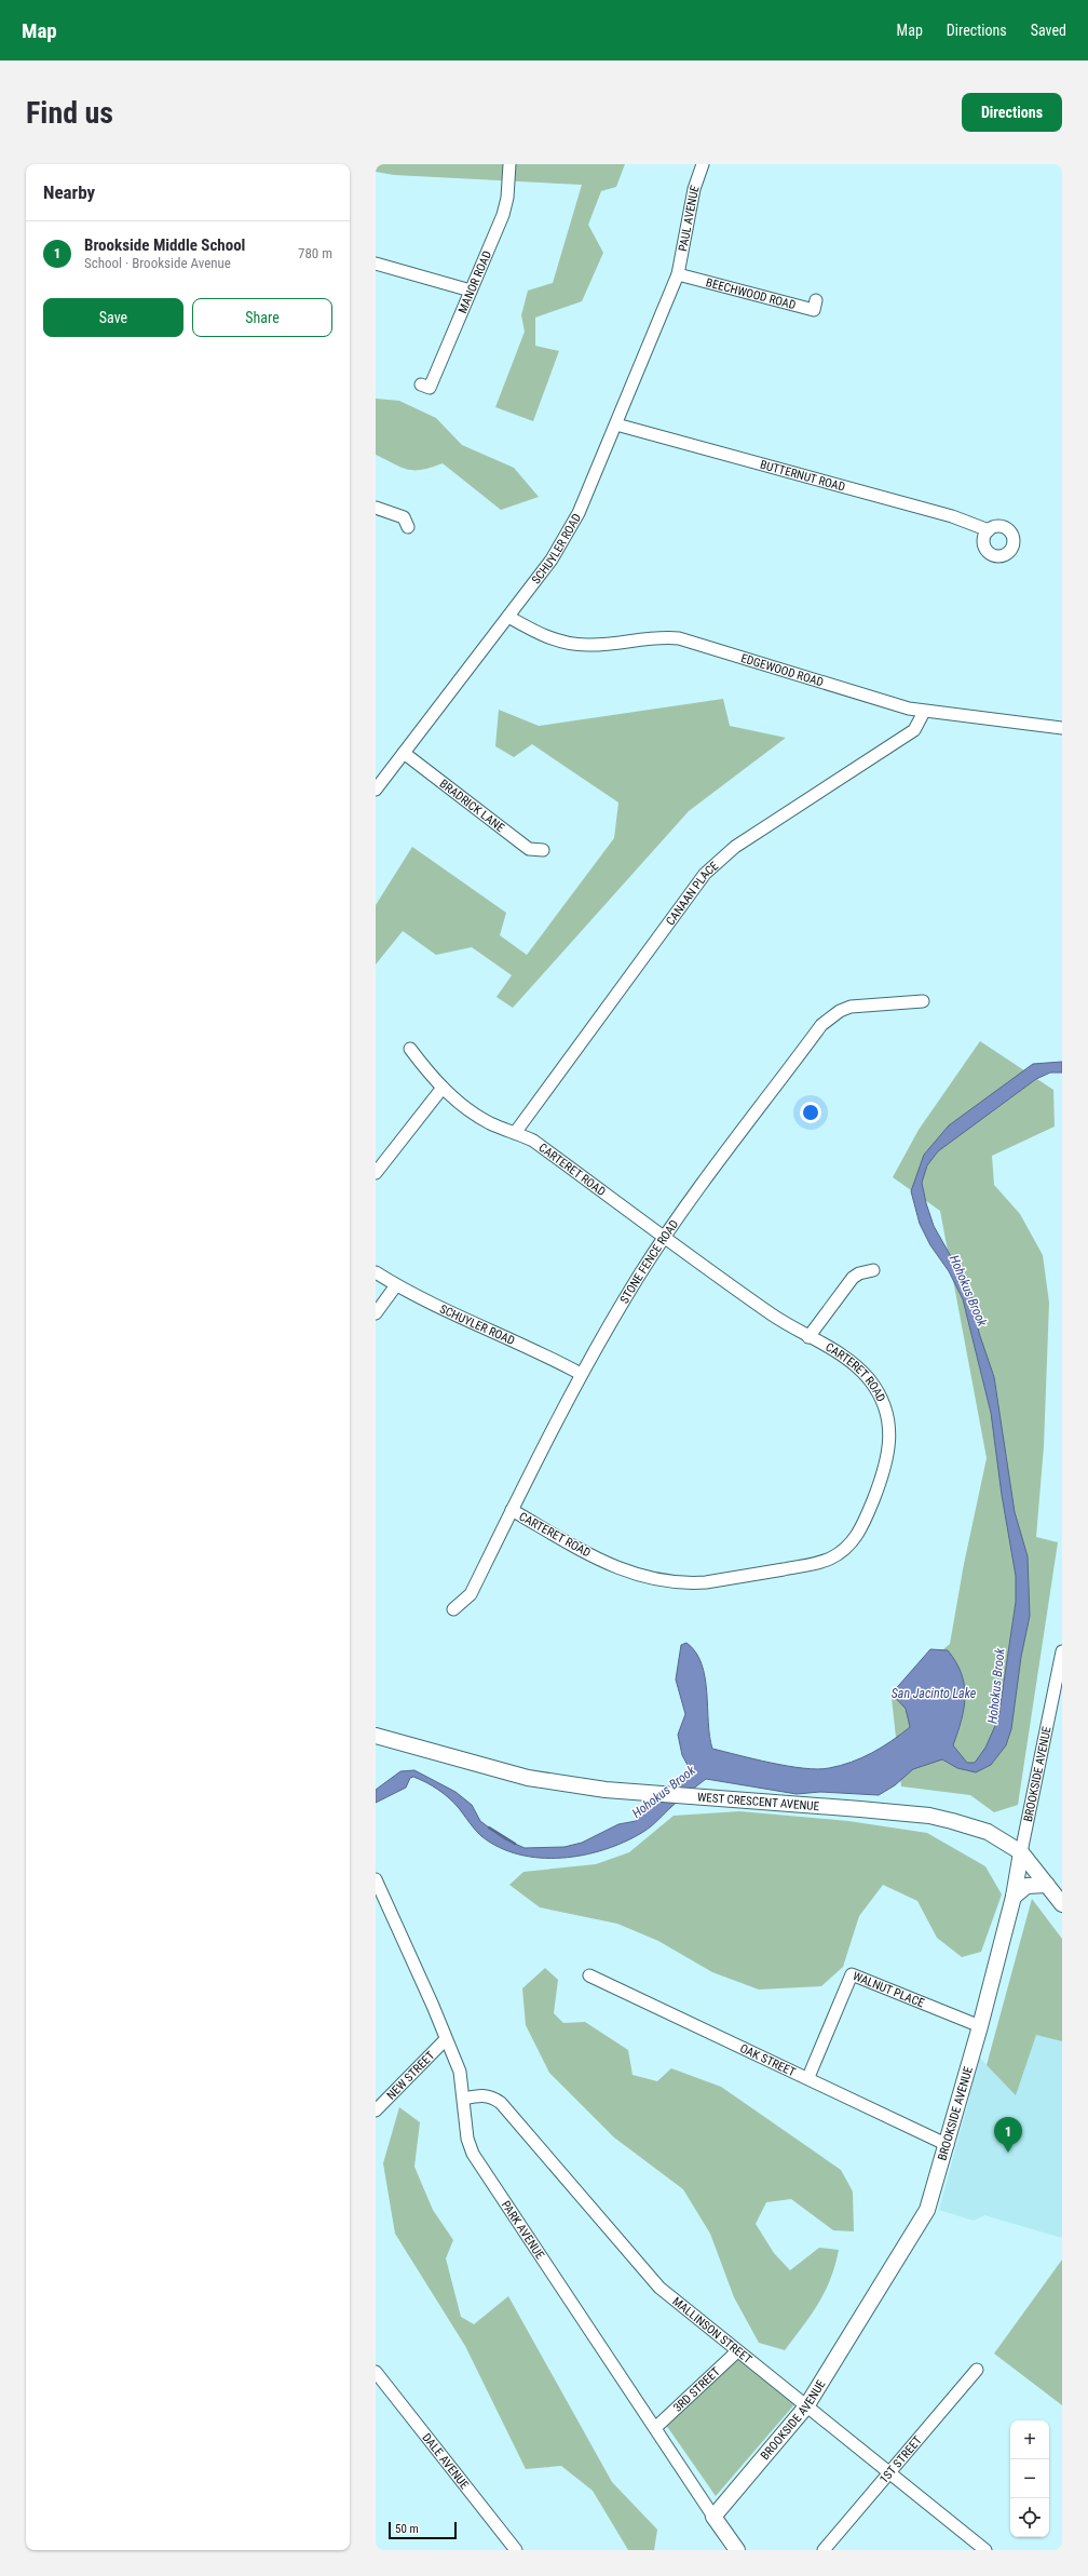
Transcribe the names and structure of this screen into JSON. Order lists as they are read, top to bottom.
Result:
{
  "streets": {
    "main road": ["BROOKSIDE AVENUE", "WEST CRESCENT AVENUE", "PARK AVENUE"],
    "street": [
      "PAUL AVENUE",
      "MANOR ROAD",
      "BEECHWOOD ROAD",
      "BUTTERNUT ROAD",
      "SCHUYLER ROAD",
      "EDGEWOOD ROAD",
      "BRADRICK LANE",
      "CANAAN PLACE",
      "CARTERET ROAD",
      "STONE FENCE ROAD",
      "WALNUT PLACE",
      "OAK STREET",
      "NEW STREET",
      "MALLINSON STREET",
      "3RD STREET",
      "1ST STREET",
      "DALE AVENUE"
    ]
  },
  "crossings": [
    ["PAUL AVENUE", "BEECHWOOD ROAD"],
    ["PAUL AVENUE", "SCHUYLER ROAD"],
    ["BEECHWOOD ROAD", "SCHUYLER ROAD"],
    ["BUTTERNUT ROAD", "SCHUYLER ROAD"],
    ["SCHUYLER ROAD", "EDGEWOOD ROAD"],
    ["SCHUYLER ROAD", "BRADRICK LANE"],
    ["SCHUYLER ROAD", "STONE FENCE ROAD"],
    ["EDGEWOOD ROAD", "CANAAN PLACE"],
    ["CANAAN PLACE", "CARTERET ROAD"],
    ["CARTERET ROAD", "STONE FENCE ROAD"],
    ["BROOKSIDE AVENUE", "WEST CRESCENT AVENUE"],
    ["BROOKSIDE AVENUE", "WALNUT PLACE"],
    ["BROOKSIDE AVENUE", "OAK STREET"],
    ["BROOKSIDE AVENUE", "PARK AVENUE"],
    ["BROOKSIDE AVENUE", "MALLINSON STREET"],
    ["WALNUT PLACE", "OAK STREET"],
    ["NEW STREET", "PARK AVENUE"],
    ["PARK AVENUE", "MALLINSON STREET"],
    ["PARK AVENUE", "3RD STREET"],
    ["MALLINSON STREET", "3RD STREET"],
    ["MALLINSON STREET", "1ST STREET"]
  ],
  "water": ["Hohokus Brook", "San Jacinto Lake"],
  "scale_bar": "50 m",
  "page": {
    "header": "Map",
    "nav": ["Map", "Directions", "Saved"],
    "buttons": [
      "Directions",
      ["Save", "Share"]
    ],
    "title": "Find us",
    "heading": "Nearby",
    "list": [
      {
        "mark": "1",
        "name": "Brookside Middle School",
        "note": "School · Brookside Avenue",
        "value": "780 m"
      }
    ],
    "pins": "1",
    "map_buttons": ["+", "−"],
    "scale": "50 m"
  }
}
